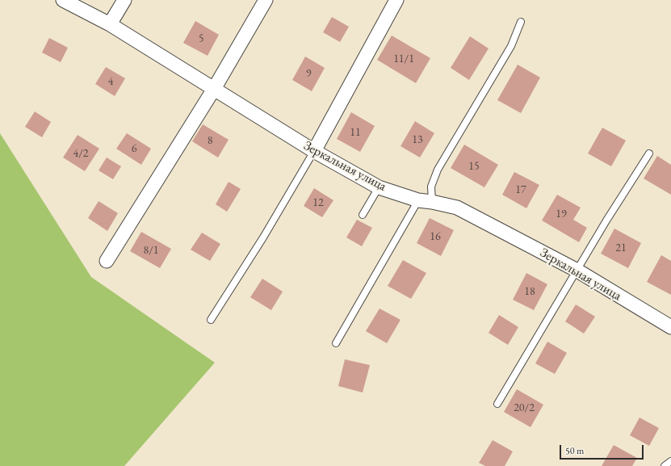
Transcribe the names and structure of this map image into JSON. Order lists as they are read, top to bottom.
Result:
{
  "streets": {
    "street": ["Зеркальная улица"]
  },
  "house_numbers": [
    "5",
    "11/1",
    "9",
    "4",
    "11",
    "13",
    "8",
    "6",
    "4/2",
    "15",
    "17",
    "12",
    "19",
    "16",
    "21",
    "8/1",
    "18",
    "20/2"
  ],
  "scale_bar": "50 m"
}
